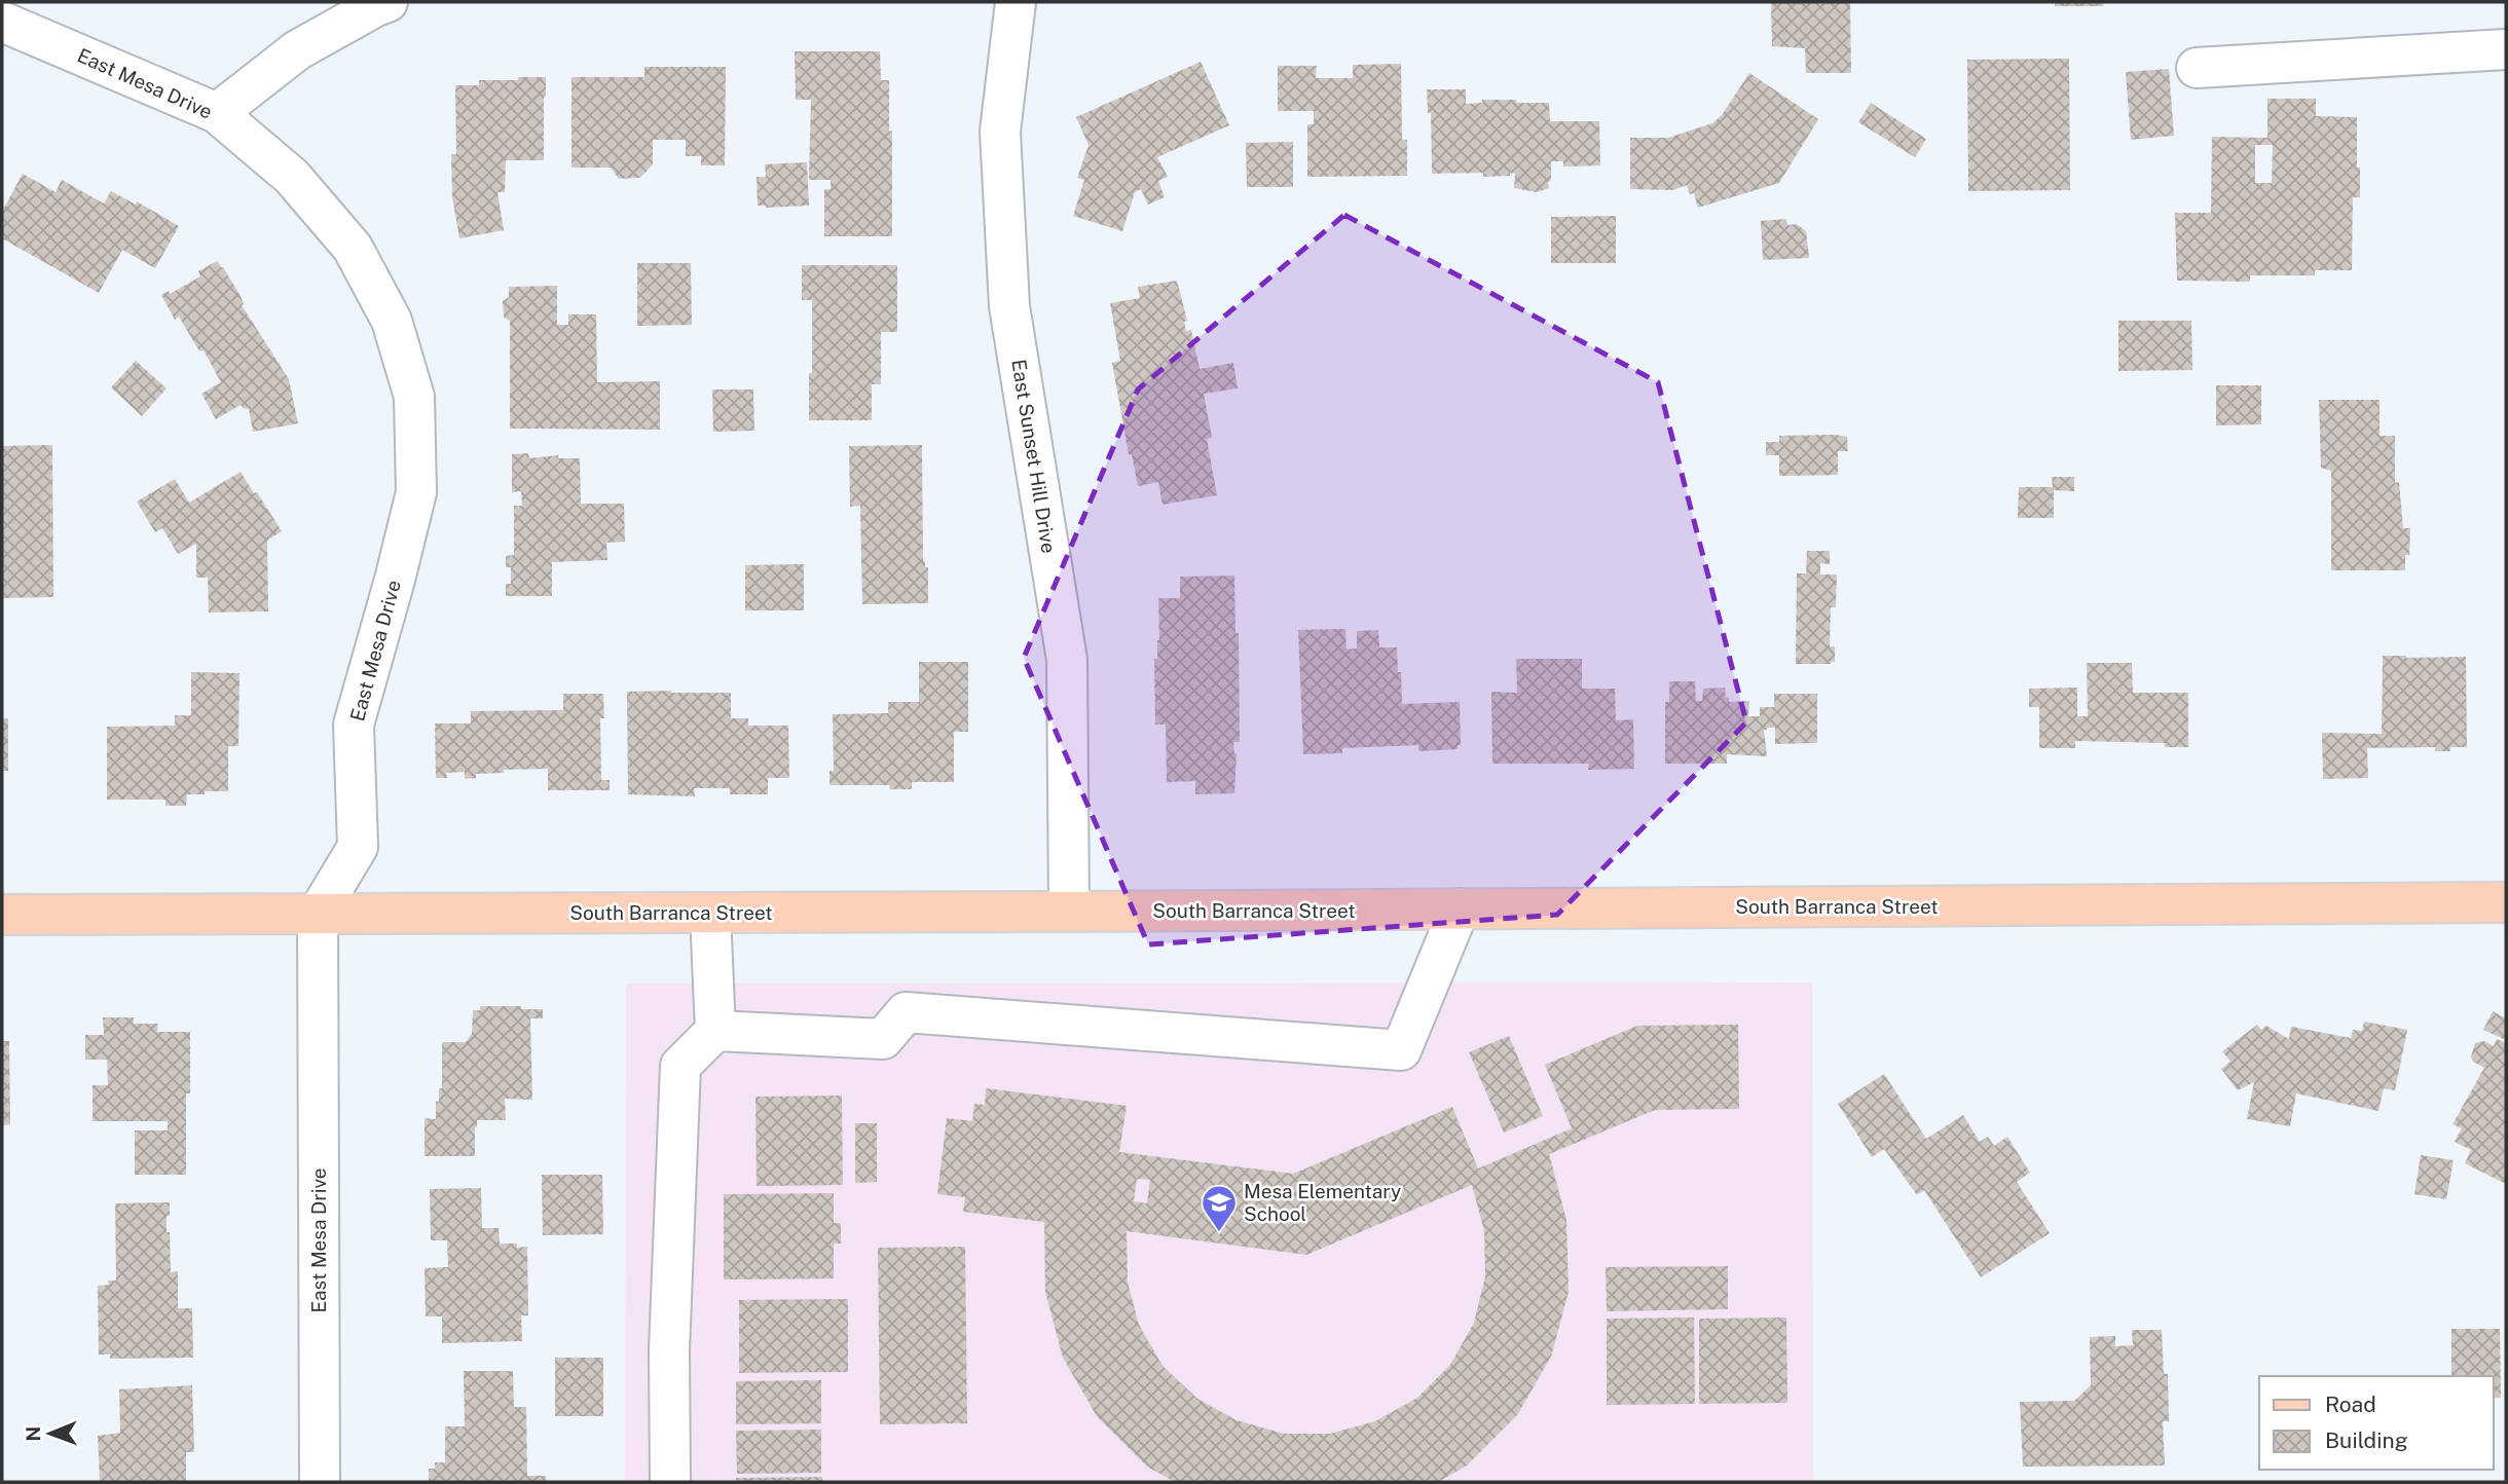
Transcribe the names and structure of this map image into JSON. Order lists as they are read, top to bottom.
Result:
{
  "streets": {
    "main road": ["South Barranca Street"],
    "street": ["East Mesa Drive", "East Sunset Hill Drive"]
  },
  "crossings": [
    ["East Mesa Drive", "South Barranca Street"],
    ["East Sunset Hill Drive", "South Barranca Street"]
  ],
  "places": {
    "school or university": ["Mesa Elementary School"]
  },
  "legend": ["Road", "Building"],
  "north": "left"
}
